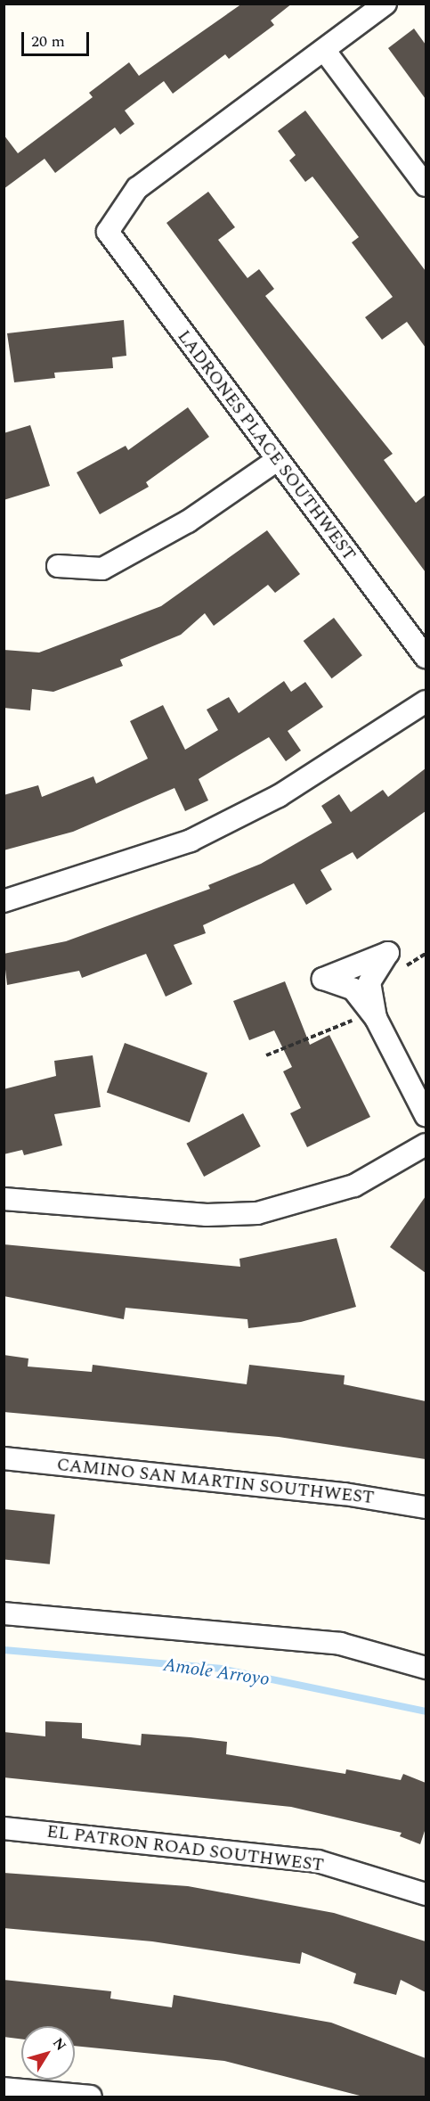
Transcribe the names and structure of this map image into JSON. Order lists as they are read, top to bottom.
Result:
{
  "streets": {
    "street": ["LADRONES PLACE SOUTHWEST", "CAMINO SAN MARTIN SOUTHWEST", "EL PATRON ROAD SOUTHWEST"]
  },
  "water": ["Amole Arroyo"],
  "scale_bar": "20 m",
  "north": "top right"
}
